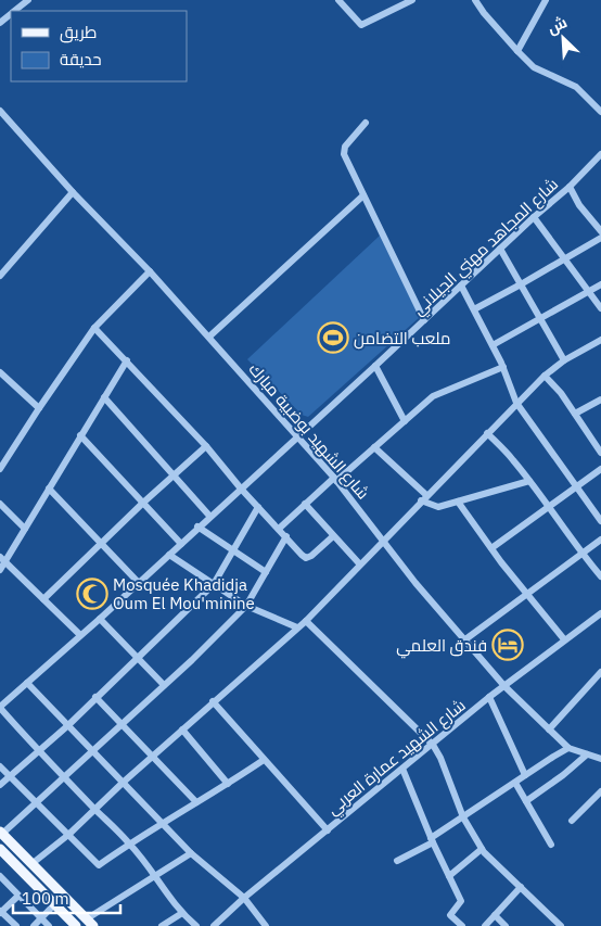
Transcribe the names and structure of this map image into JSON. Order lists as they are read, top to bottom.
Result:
{
  "streets": {
    "street": ["شارع المجاهد مهني الجيلاني", "شارع الشهيد بوضبية مبارك", "شارع الشهيد عمارة العربي"]
  },
  "crossings": [
    ["شارع المجاهد مهني الجيلاني", "شارع الشهيد بوضبية مبارك"],
    ["شارع الشهيد بوضبية مبارك", "شارع الشهيد عمارة العربي"]
  ],
  "places": {
    "sports": ["ملعب التضامن"],
    "mosque": ["Mosquée Khadidja Oum El Mou'minine"],
    "hotel": ["فندق العلمي"]
  },
  "legend": ["طريق", "حديقة"],
  "scale_bar": "100 m",
  "north": "top left"
}
